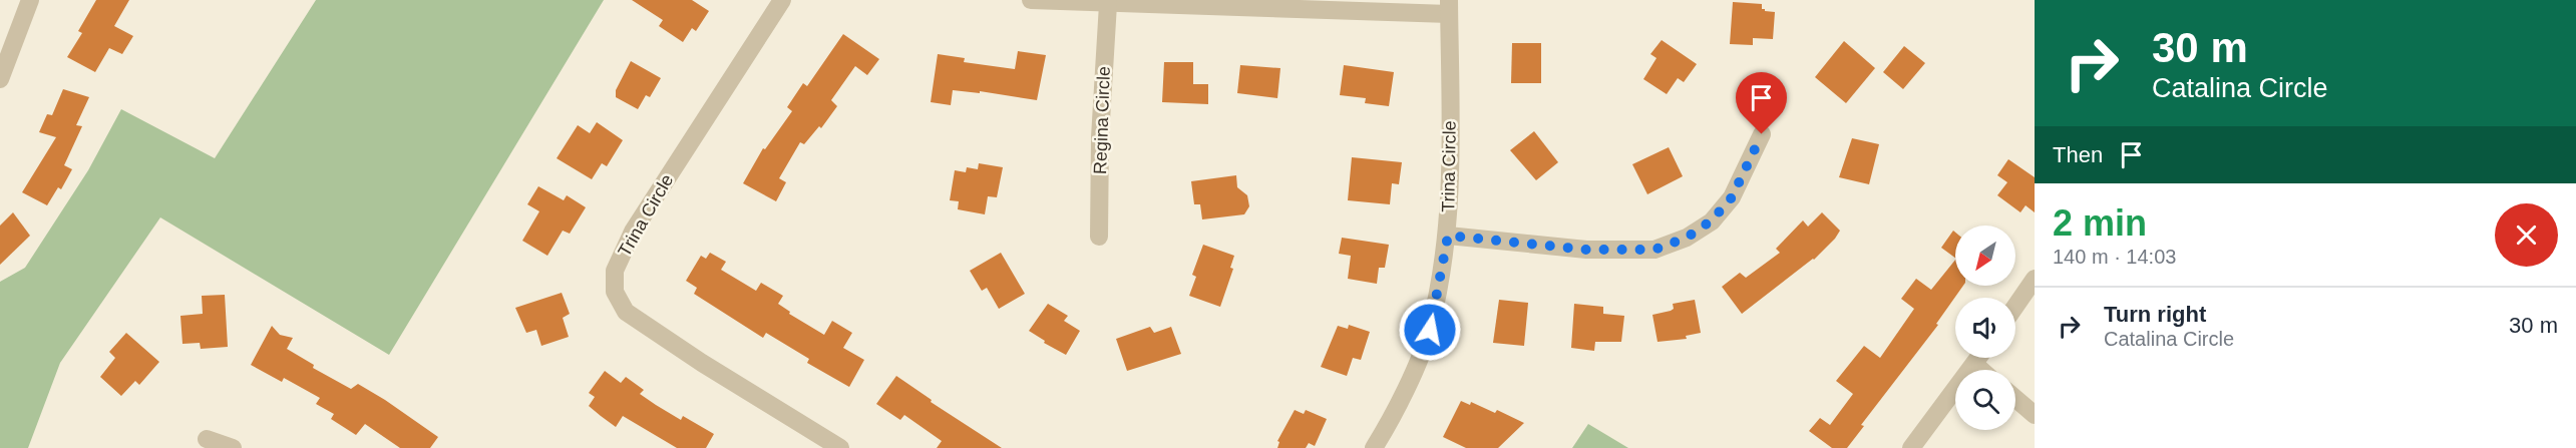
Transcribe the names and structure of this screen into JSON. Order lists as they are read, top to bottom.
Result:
{
  "streets": {
    "street": ["Regina Circle", "Trina Circle"]
  },
  "crossings": [
    ["Regina Circle", "Trina Circle"]
  ],
  "north": "bottom left",
  "page": {
    "turn": ["30 m", "Catalina Circle"],
    "then": "Then",
    "heading": ["2 min", "140 m · 14:03"],
    "list": [
      {
        "name": "Turn right",
        "note": "Catalina Circle",
        "value": "30 m"
      }
    ]
  }
}
